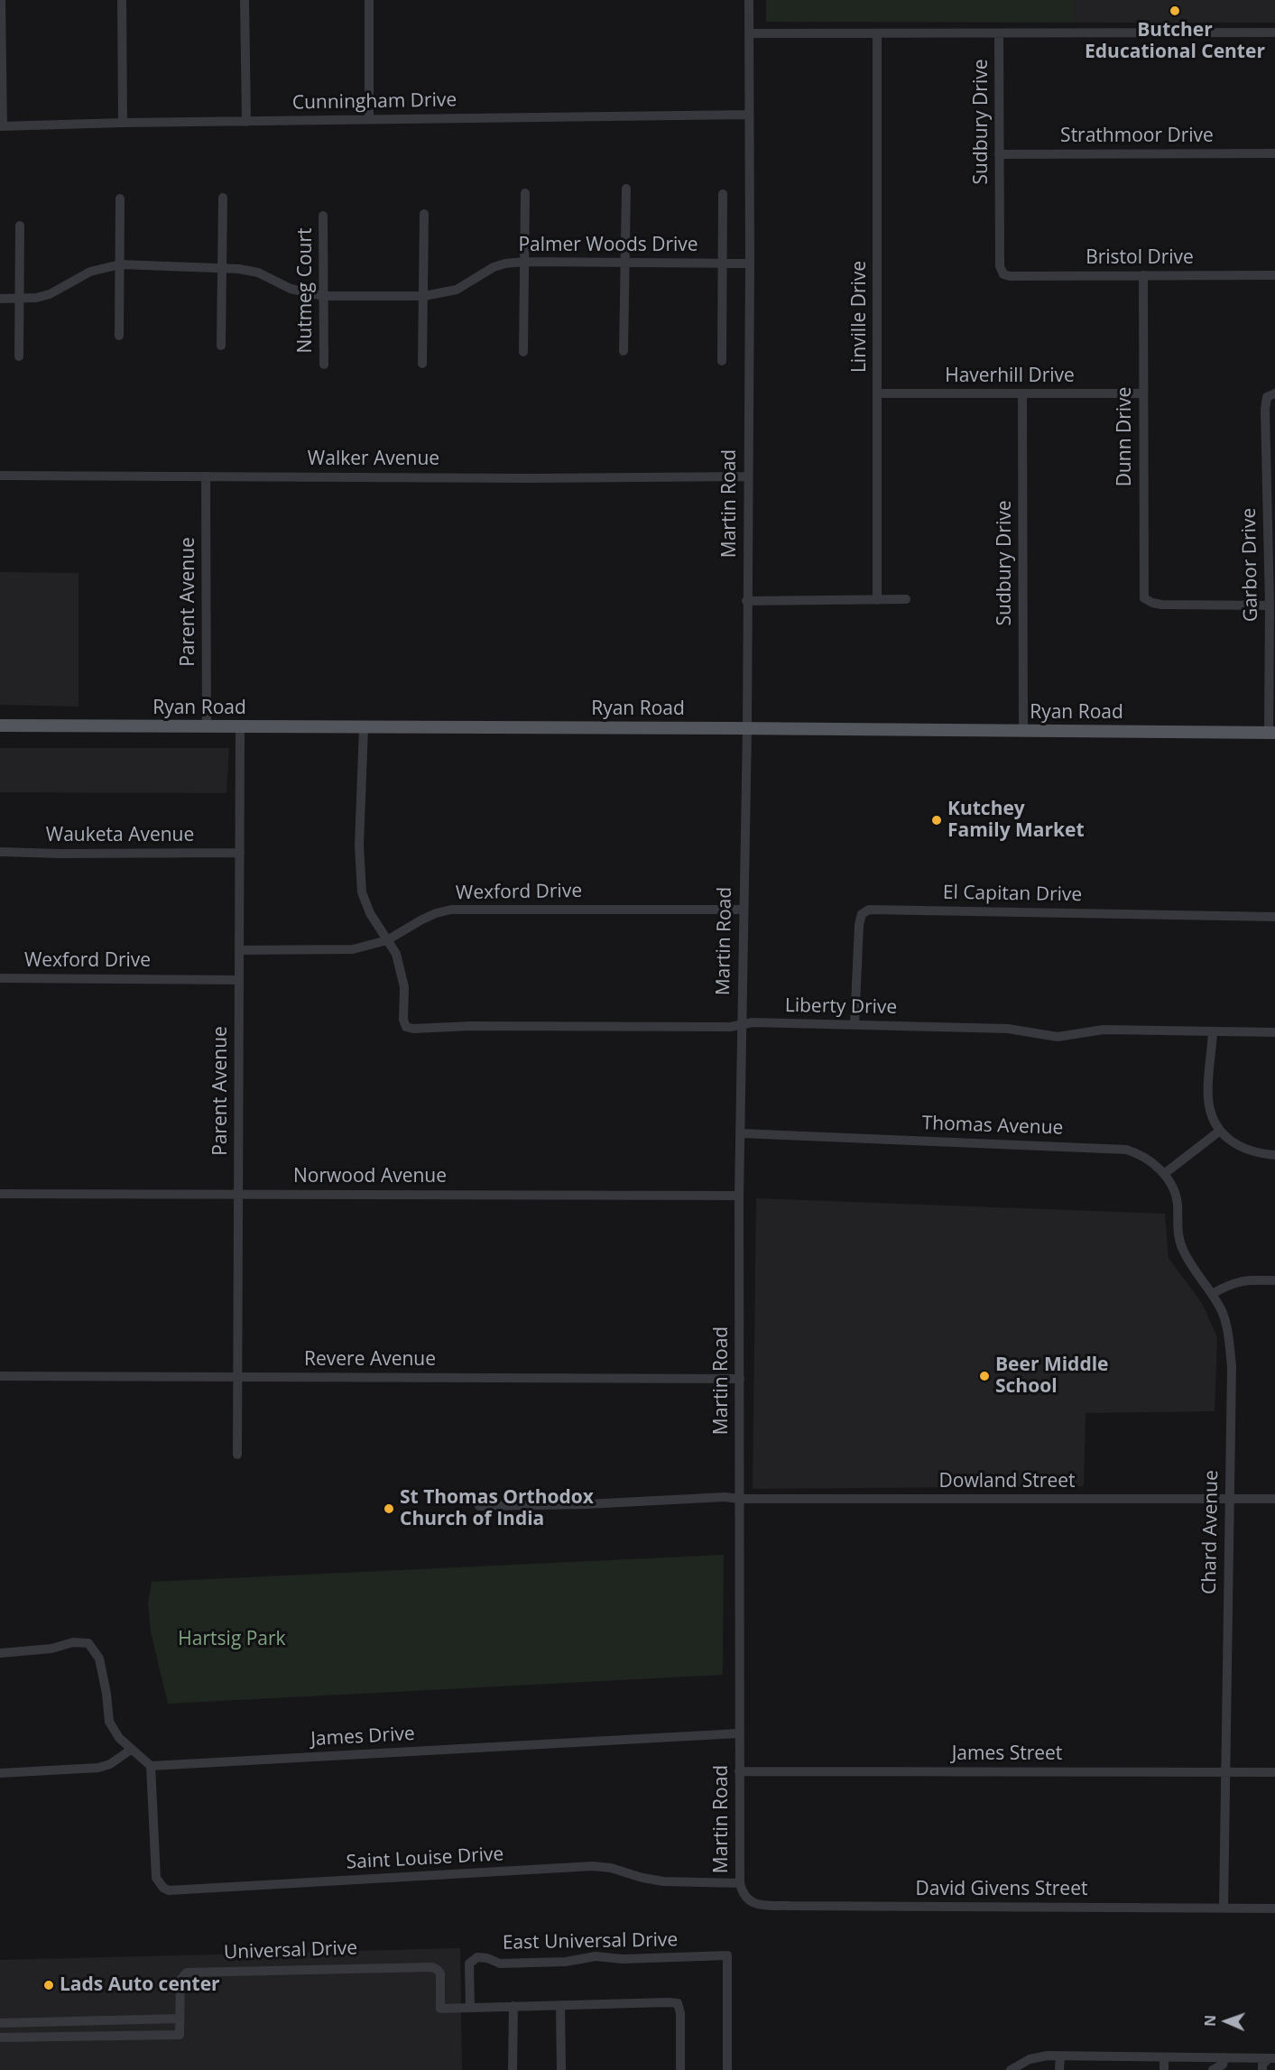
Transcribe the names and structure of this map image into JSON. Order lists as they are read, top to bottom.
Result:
{
  "streets": {
    "main road": ["Ryan Road"],
    "street": [
      "Cunningham Drive",
      "Sudbury Drive",
      "Strathmoor Drive",
      "Palmer Woods Drive",
      "Bristol Drive",
      "Nutmeg Court",
      "Linville Drive",
      "Haverhill Drive",
      "Dunn Drive",
      "Walker Avenue",
      "Martin Road",
      "Garbor Drive",
      "Parent Avenue",
      "Wauketa Avenue",
      "Wexford Drive",
      "El Capitan Drive",
      "Liberty Drive",
      "Thomas Avenue",
      "Norwood Avenue",
      "Revere Avenue",
      "Dowland Street",
      "Chard Avenue",
      "James Drive",
      "James Street",
      "Saint Louise Drive",
      "David Givens Street",
      "East Universal Drive",
      "Universal Drive"
    ]
  },
  "crossings": [
    ["Cunningham Drive", "Martin Road"],
    ["Sudbury Drive", "Strathmoor Drive"],
    ["Sudbury Drive", "Bristol Drive"],
    ["Sudbury Drive", "Haverhill Drive"],
    ["Sudbury Drive", "Ryan Road"],
    ["Palmer Woods Drive", "Nutmeg Court"],
    ["Palmer Woods Drive", "Martin Road"],
    ["Bristol Drive", "Dunn Drive"],
    ["Linville Drive", "Haverhill Drive"],
    ["Haverhill Drive", "Dunn Drive"],
    ["Dunn Drive", "Garbor Drive"],
    ["Walker Avenue", "Martin Road"],
    ["Walker Avenue", "Parent Avenue"],
    ["Martin Road", "Ryan Road"],
    ["Martin Road", "Wexford Drive"],
    ["Martin Road", "Liberty Drive"],
    ["Martin Road", "Thomas Avenue"],
    ["Martin Road", "Norwood Avenue"],
    ["Martin Road", "Revere Avenue"],
    ["Martin Road", "Dowland Street"],
    ["Martin Road", "James Drive"],
    ["Martin Road", "James Street"],
    ["Martin Road", "Saint Louise Drive"],
    ["Martin Road", "David Givens Street"],
    ["Garbor Drive", "Ryan Road"],
    ["Parent Avenue", "Ryan Road"],
    ["Parent Avenue", "Wauketa Avenue"],
    ["Parent Avenue", "Wexford Drive"],
    ["Parent Avenue", "Norwood Avenue"],
    ["Parent Avenue", "Revere Avenue"],
    ["Wexford Drive", "Liberty Drive"],
    ["El Capitan Drive", "Liberty Drive"],
    ["Thomas Avenue", "Chard Avenue"],
    ["Dowland Street", "Chard Avenue"],
    ["Chard Avenue", "James Street"],
    ["Chard Avenue", "David Givens Street"],
    ["James Drive", "Saint Louise Drive"],
    ["Saint Louise Drive", "David Givens Street"],
    ["East Universal Drive", "Universal Drive"]
  ],
  "parks": ["Hartsig Park"],
  "places": [
    "Butcher Educational Center",
    "Kutchey Family Market",
    "Beer Middle School",
    "St Thomas Orthodox Church of India",
    "Lads Auto center"
  ],
  "north": "left"
}
